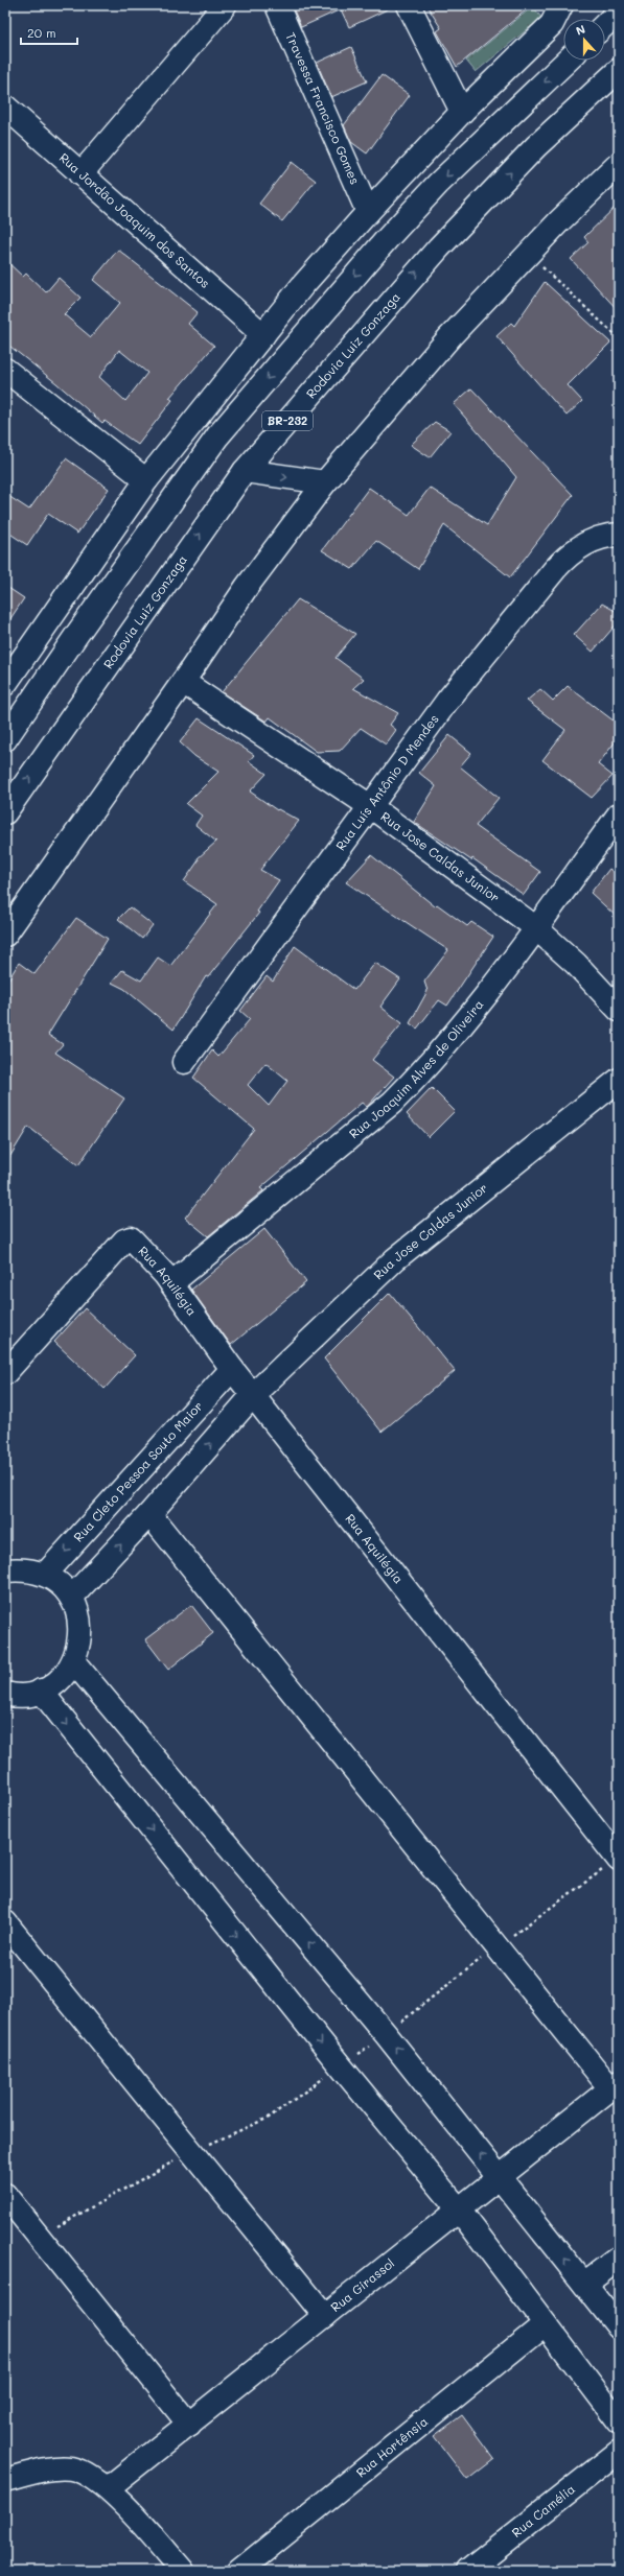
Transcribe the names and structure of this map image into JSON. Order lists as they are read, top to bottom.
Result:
{
  "streets": {
    "main road": [
      "Travessa Francisco Gomes",
      "Rua Jordão Joaquim dos Santos",
      "Rodovia Luiz Gonzaga",
      "BR-232",
      "Rua Luís Antônio D Mendes",
      "Rua Jose Caldas Junior",
      "Rua Joaquim Alves de Oliveira",
      "Rua Aquilégia",
      "Rua Cleto Pessoa Souto Maior",
      "Rua Girassol",
      "Rua Hortênsia",
      "Rua Camélia"
    ]
  },
  "crossings": [
    ["Rua Luís Antônio D Mendes", "Rua Jose Caldas Junior"],
    ["Rua Jose Caldas Junior", "Rua Joaquim Alves de Oliveira"],
    ["Rua Jose Caldas Junior", "Rua Aquilégia"],
    ["Rua Joaquim Alves de Oliveira", "Rua Aquilégia"],
    ["Rua Aquilégia", "Rua Cleto Pessoa Souto Maior"]
  ],
  "scale_bar": "20 m",
  "north": "top"
}
